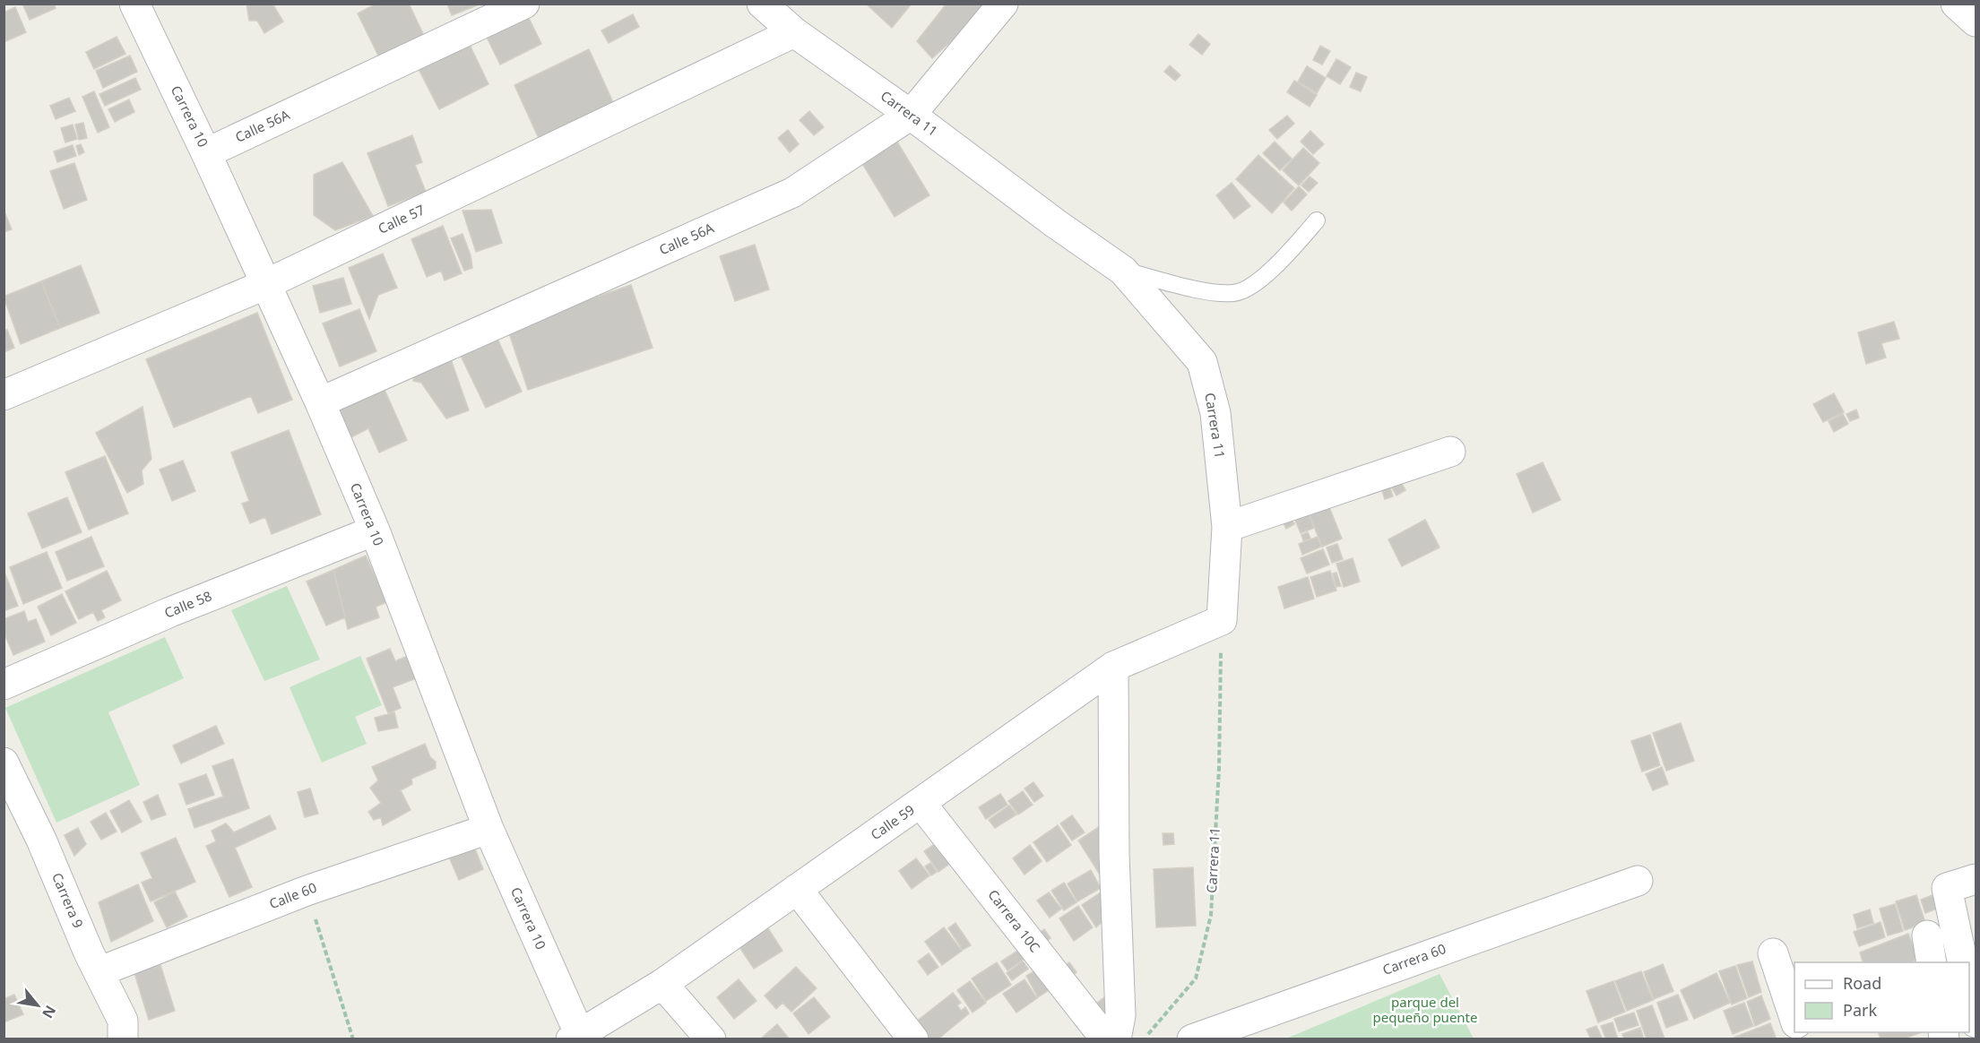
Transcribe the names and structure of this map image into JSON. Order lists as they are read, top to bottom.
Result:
{
  "streets": {
    "street": [
      "Carrera 11",
      "Carrera 10",
      "Calle 56A",
      "Calle 57",
      "Calle 58",
      "Calle 59",
      "Calle 60",
      "Carrera 9",
      "Carrera 10C",
      "Carrera 60"
    ]
  },
  "crossings": [
    ["Carrera 11", "Calle 56A"],
    ["Carrera 11", "Calle 57"],
    ["Carrera 11", "Calle 59"],
    ["Carrera 10", "Calle 56A"],
    ["Carrera 10", "Calle 57"],
    ["Carrera 10", "Calle 58"],
    ["Carrera 10", "Calle 59"],
    ["Carrera 10", "Calle 60"],
    ["Calle 59", "Carrera 10C"],
    ["Calle 60", "Carrera 9"]
  ],
  "parks": ["parque del pequeño puente"],
  "legend": ["Road", "Park"],
  "north": "bottom right"
}
